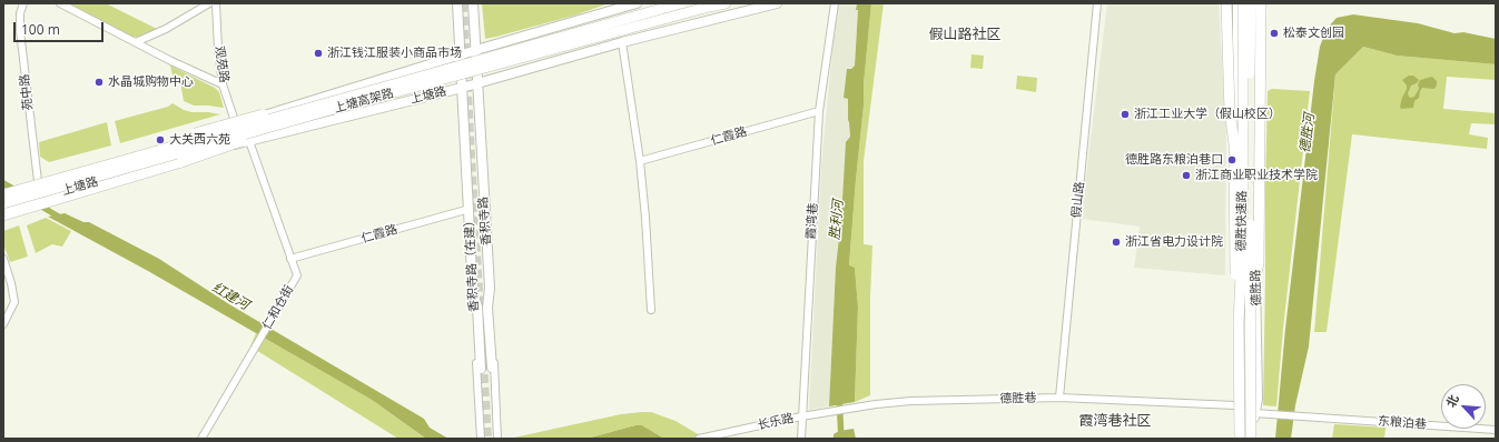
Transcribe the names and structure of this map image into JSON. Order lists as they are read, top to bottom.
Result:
{
  "streets": {
    "highway": ["上塘高架路", "德胜快速路"],
    "main road": [
      "上塘路",
      "香积寺路",
      "香积寺路（在建）",
      "德胜路"
    ],
    "street": [
      "观苑路",
      "苑中路",
      "仁霞路",
      "假山路",
      "霞湾巷",
      "仁和仓街",
      "德胜巷",
      "长乐路",
      "东粮泊巷"
    ]
  },
  "crossings": [
    ["观苑路", "上塘路"],
    ["苑中路", "上塘路"],
    ["上塘路", "上塘高架路"],
    ["上塘路", "香积寺路"],
    ["上塘路", "香积寺路（在建）"],
    ["上塘路", "仁和仓街"],
    ["仁霞路", "霞湾巷"],
    ["仁霞路", "香积寺路（在建）"],
    ["仁霞路", "仁和仓街"],
    ["假山路", "德胜巷"],
    ["霞湾巷", "德胜巷"],
    ["霞湾巷", "长乐路"],
    ["德胜快速路", "德胜路"],
    ["德胜快速路", "东粮泊巷"],
    ["德胜路", "德胜巷"],
    ["德胜路", "东粮泊巷"],
    ["德胜巷", "长乐路"]
  ],
  "districts": ["假山路社区", "霞湾巷社区"],
  "water": ["德胜河", "胜利河", "红建河"],
  "places": [
    "松泰文创园",
    "浙江钱江服装小商品市场",
    "水晶城购物中心",
    "浙江工业大学（假山校区）",
    "大关西六苑",
    "德胜路东粮泊巷口",
    "浙江商业职业技术学院",
    "浙江省电力设计院"
  ],
  "scale_bar": "100 m",
  "north": "top left"
}
